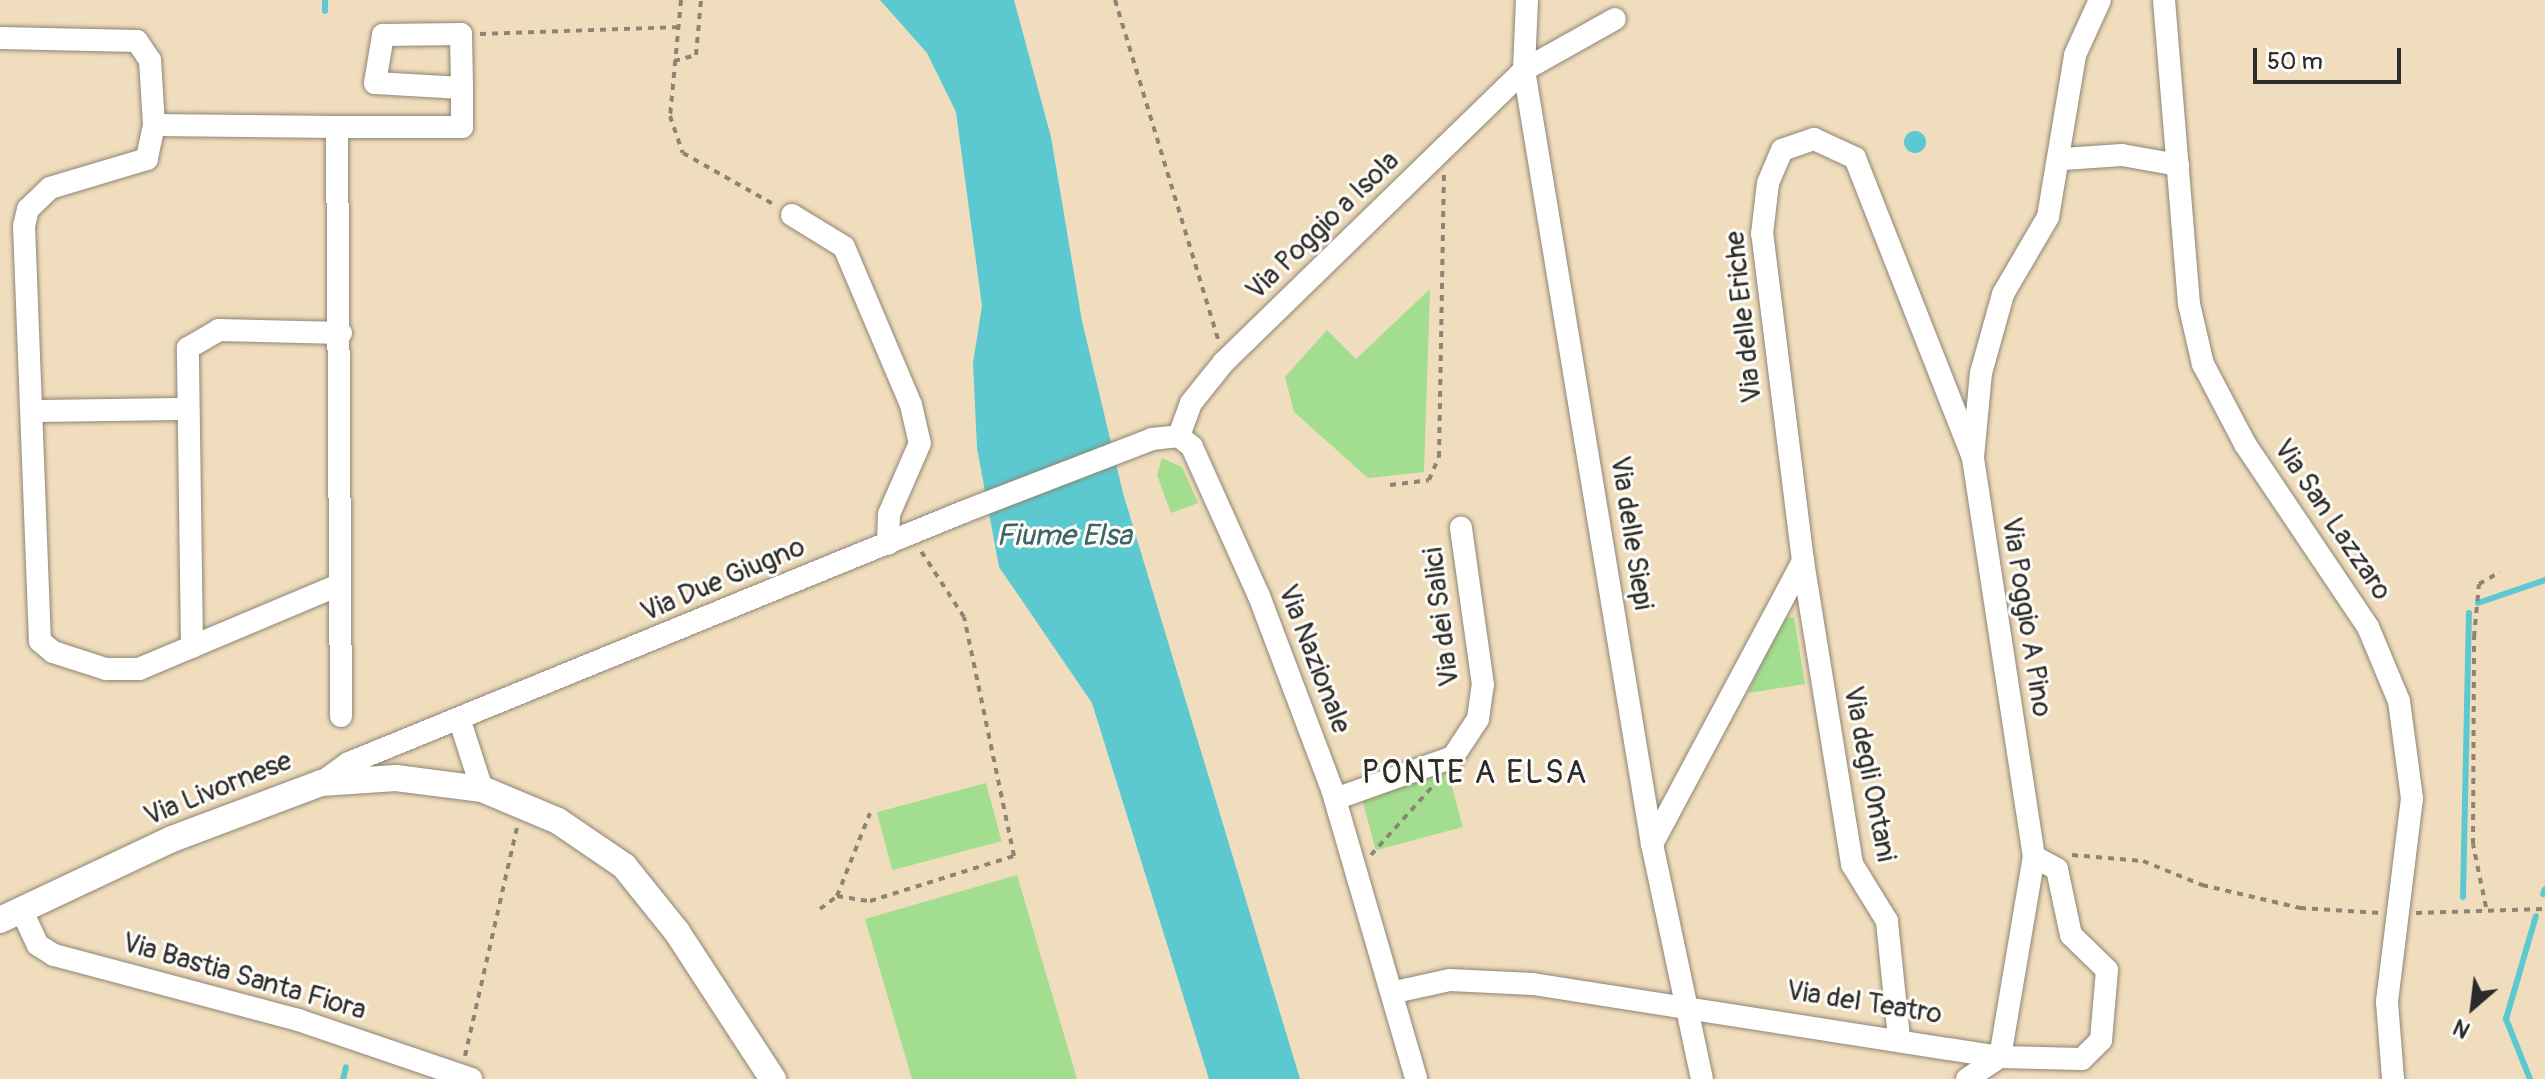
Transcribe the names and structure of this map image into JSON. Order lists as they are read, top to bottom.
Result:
{
  "streets": {
    "main road": ["Via Livornese"],
    "street": [
      "Via Poggio a Isola",
      "Via delle Eriche",
      "Via San Lazzaro",
      "Via delle Siepi",
      "Via Due Giugno",
      "Via dei Salici",
      "Via Poggio A Pino",
      "Via Nazionale",
      "Via degli Ontani",
      "Via Bastia Santa Fiora",
      "Via del Teatro"
    ]
  },
  "crossings": [
    ["Via Poggio a Isola", "Via delle Siepi"],
    ["Via Poggio a Isola", "Via Due Giugno"],
    ["Via Poggio a Isola", "Via Nazionale"],
    ["Via delle Eriche", "Via Poggio A Pino"],
    ["Via delle Eriche", "Via degli Ontani"],
    ["Via delle Siepi", "Via del Teatro"],
    ["Via Due Giugno", "Via Nazionale"],
    ["Via Due Giugno", "Via Livornese"],
    ["Via Poggio A Pino", "Via del Teatro"],
    ["Via Nazionale", "Via del Teatro"],
    ["Via degli Ontani", "Via del Teatro"],
    ["Via Livornese", "Via Bastia Santa Fiora"]
  ],
  "districts": ["PONTE A ELSA"],
  "water": ["Fiume Elsa"],
  "scale_bar": "50 m",
  "north": "bottom left"
}
